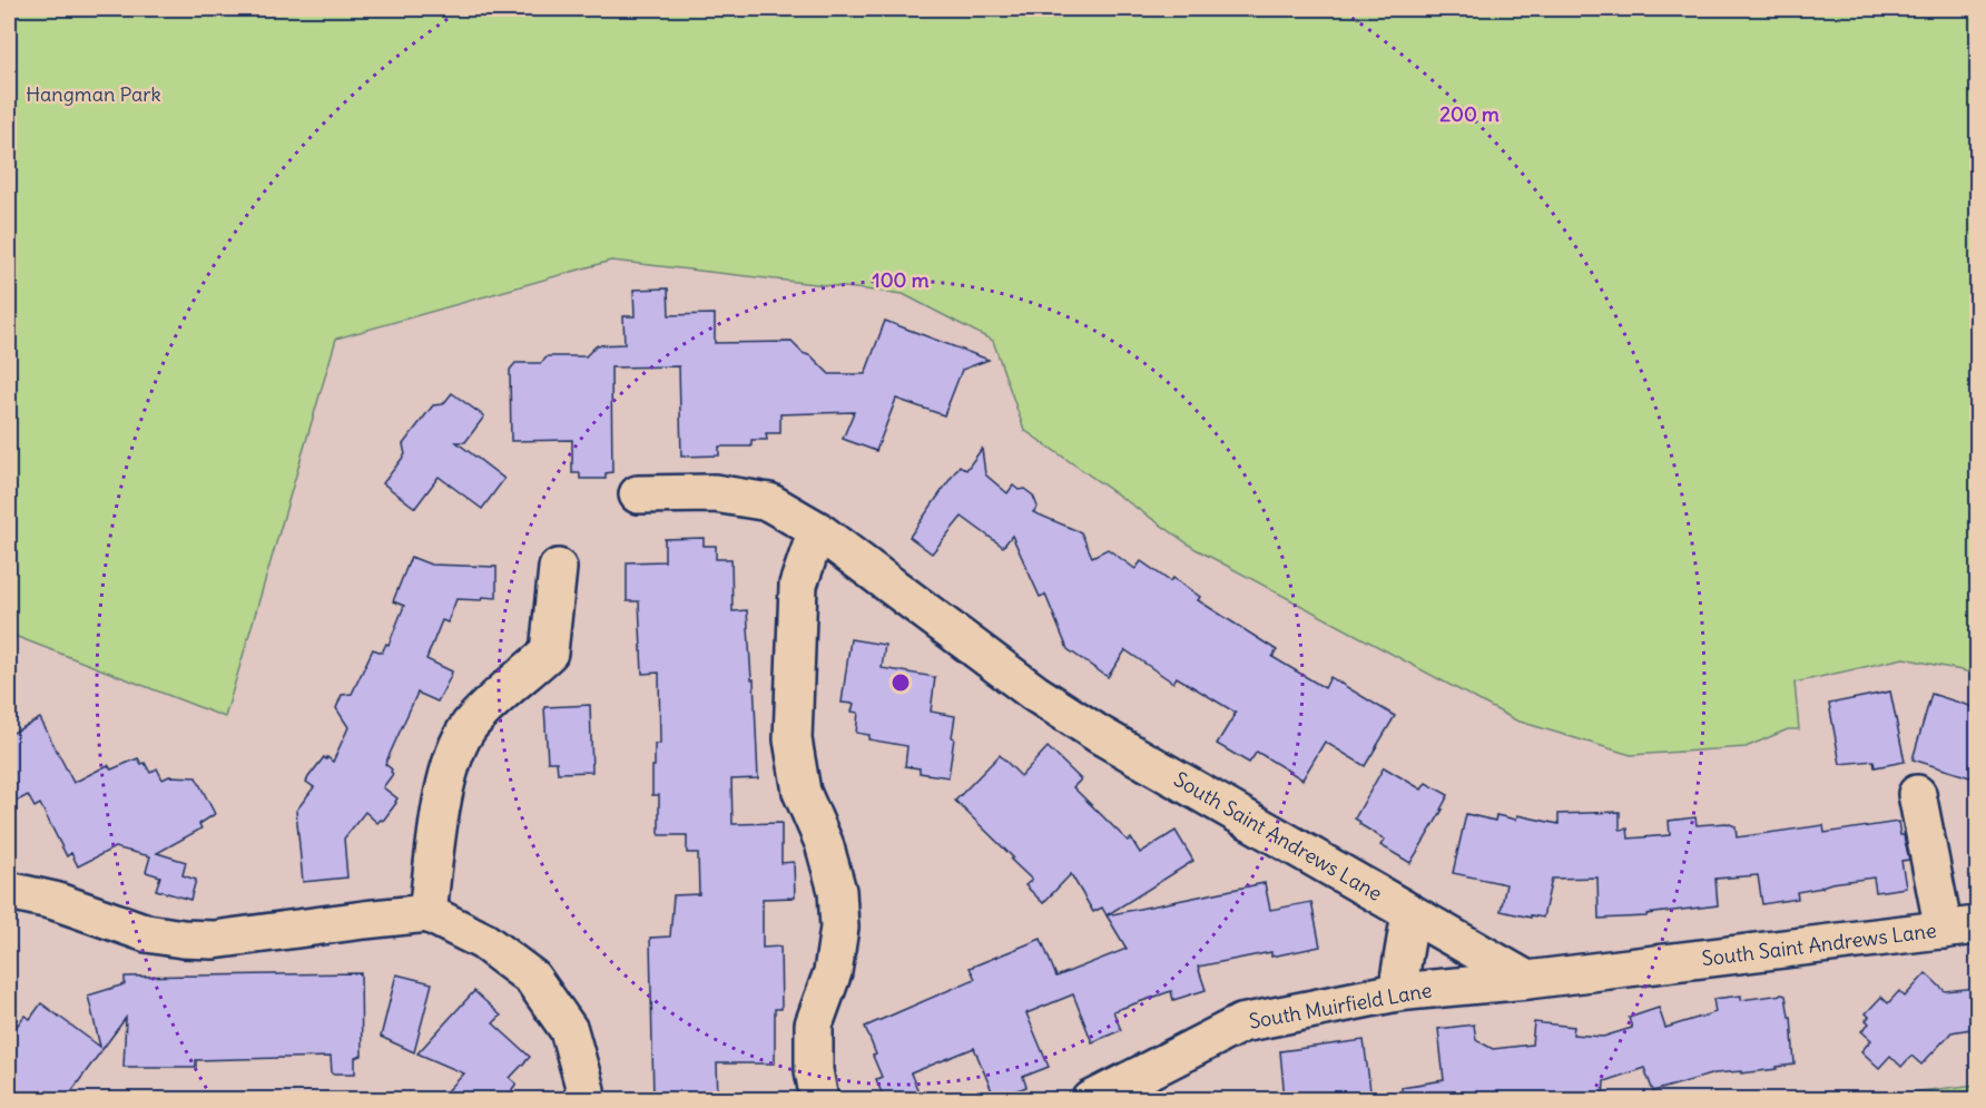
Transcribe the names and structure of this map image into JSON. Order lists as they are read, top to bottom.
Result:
{
  "streets": {
    "street": ["South Saint Andrews Lane", "South Muirfield Lane"]
  },
  "crossings": [
    ["South Saint Andrews Lane", "South Muirfield Lane"]
  ],
  "parks": ["Hangman Park"],
  "rings": ["200 m", "100 m"]
}
